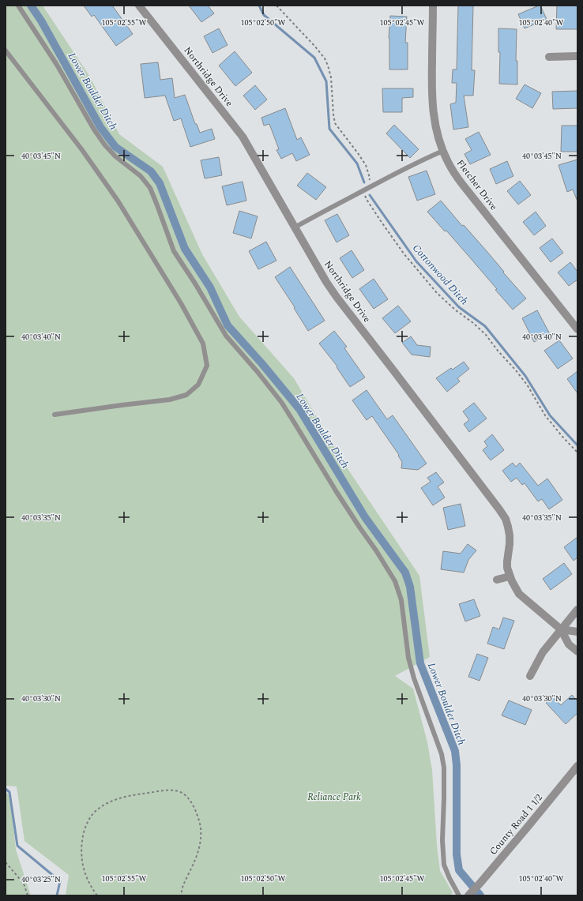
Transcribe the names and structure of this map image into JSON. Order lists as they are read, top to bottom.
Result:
{
  "streets": {
    "street": ["Northridge Drive", "Fletcher Drive", "County Road 1 1/2"]
  },
  "water": ["Lower Boulder Ditch", "Cottonwood Ditch"],
  "parks": ["Reliance Park"],
  "coordinates": [
    "105°02'55\"W",
    "105°02'50\"W",
    "105°02'45\"W",
    "105°02'40\"W",
    "40°03'45\"N",
    "40°03'40\"N",
    "40°03'35\"N",
    "40°03'30\"N",
    "40°03'25\"N"
  ]
}
